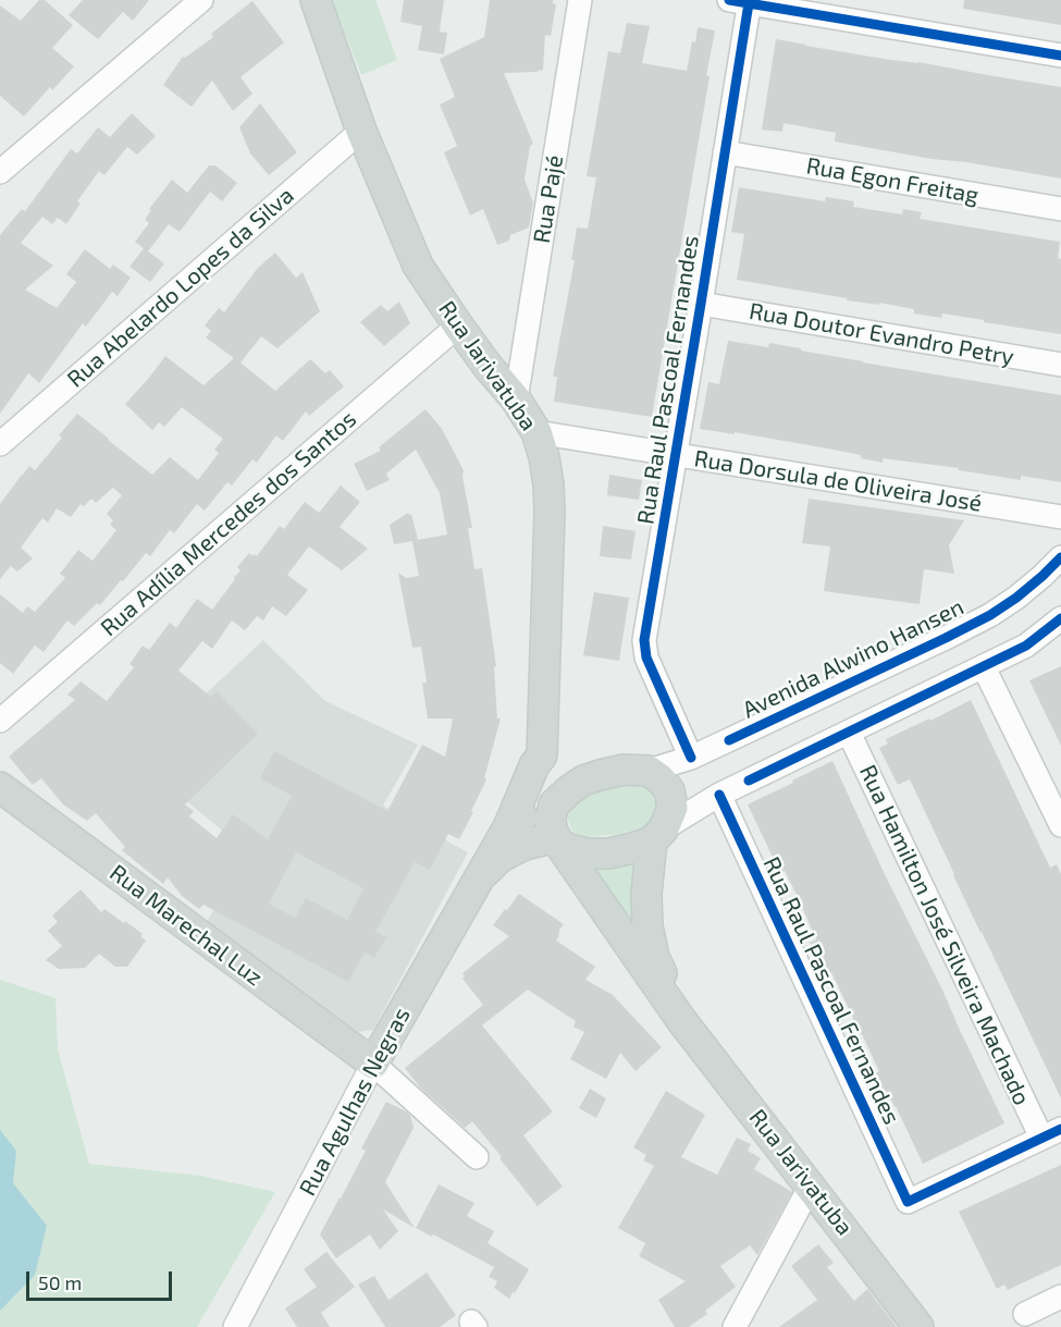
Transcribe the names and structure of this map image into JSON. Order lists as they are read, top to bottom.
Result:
{
  "streets": {
    "main road": ["Rua Jarivatuba", "Rua Marechal Luz", "Rua Agulhas Negras"],
    "street": [
      "Rua Egon Freitag",
      "Rua Pajé",
      "Rua Abelardo Lopes da Silva",
      "Rua Doutor Evandro Petry",
      "Rua Raul Pascoal Fernandes",
      "Rua Dorsula de Oliveira José",
      "Rua Adília Mercedes dos Santos",
      "Avenida Alwino Hansen",
      "Rua Hamilton José Silveira Machado"
    ]
  },
  "crossings": [
    ["Rua Egon Freitag", "Rua Raul Pascoal Fernandes"],
    ["Rua Pajé", "Rua Jarivatuba"],
    ["Rua Abelardo Lopes da Silva", "Rua Jarivatuba"],
    ["Rua Doutor Evandro Petry", "Rua Raul Pascoal Fernandes"],
    ["Rua Jarivatuba", "Rua Dorsula de Oliveira José"],
    ["Rua Jarivatuba", "Rua Adília Mercedes dos Santos"],
    ["Rua Jarivatuba", "Avenida Alwino Hansen"],
    ["Rua Jarivatuba", "Rua Agulhas Negras"],
    ["Rua Raul Pascoal Fernandes", "Rua Dorsula de Oliveira José"],
    ["Rua Raul Pascoal Fernandes", "Avenida Alwino Hansen"],
    ["Rua Raul Pascoal Fernandes", "Rua Hamilton José Silveira Machado"],
    ["Avenida Alwino Hansen", "Rua Agulhas Negras"],
    ["Rua Marechal Luz", "Rua Agulhas Negras"]
  ],
  "scale_bar": "50 m"
}
